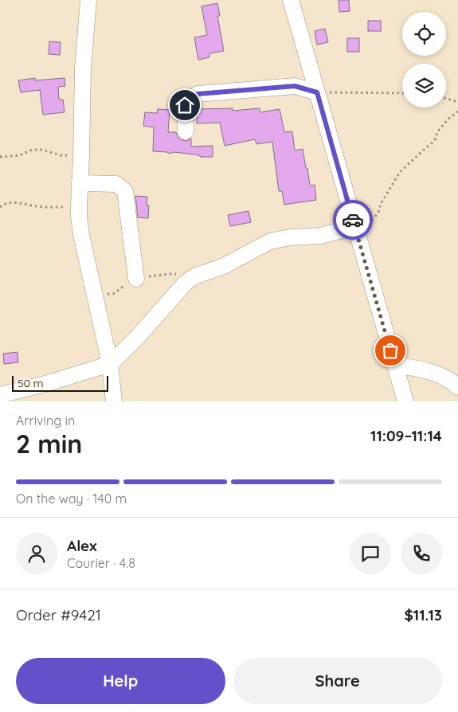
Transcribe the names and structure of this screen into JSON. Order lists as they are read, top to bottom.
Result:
{
  "scale_bar": "50 m",
  "page": {
    "scale": "50 m",
    "heading": ["2 min", "Arriving in", "11:09–11:14"],
    "panel": [
      "Alex",
      "Courier · 4.8",
      "Order #9421",
      "$11.13"
    ],
    "bar": "On the way · 140 m",
    "buttons": ["Help", "Share"]
  }
}
